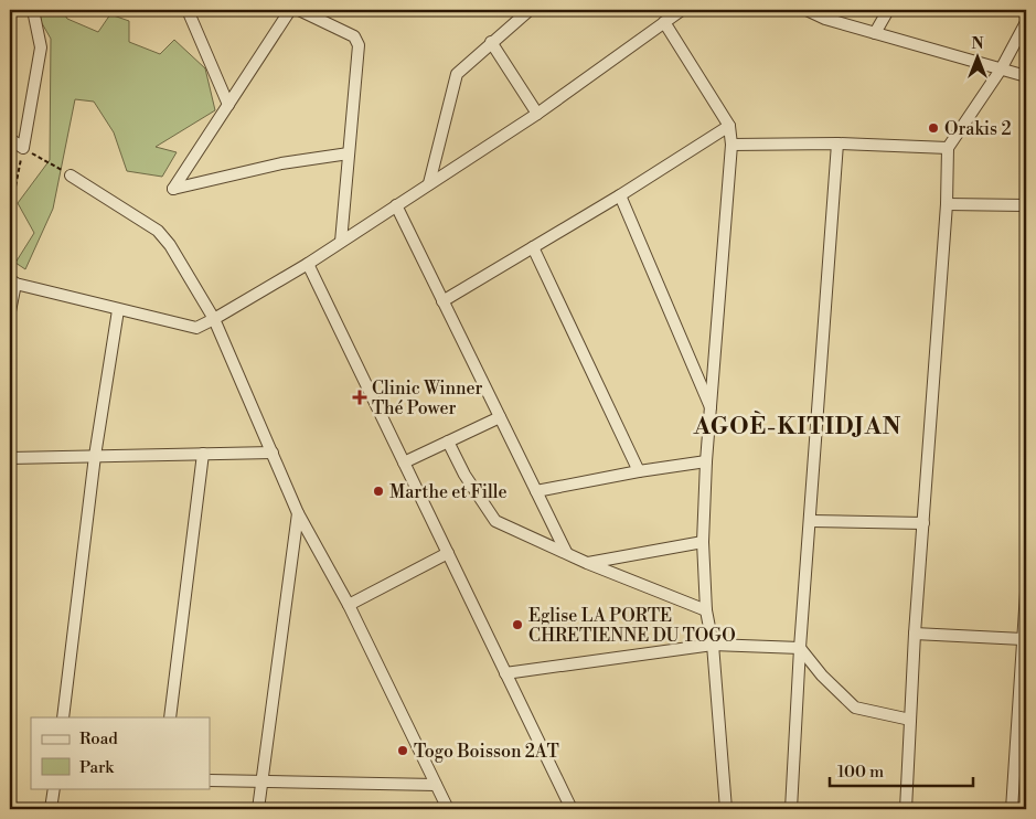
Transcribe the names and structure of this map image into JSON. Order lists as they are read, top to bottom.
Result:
{
  "districts": ["AGOÈ-KITIDJAN"],
  "places": {
    "other": [
      "Orakis 2",
      "Marthe et Fille",
      "Eglise LA PORTE CHRETIENNE DU TOGO",
      "Togo Boisson 2AT"
    ],
    "health": ["Clinic Winner Thé Power"]
  },
  "legend": ["Road", "Park"],
  "scale_bar": "100 m",
  "north": "top"
}
